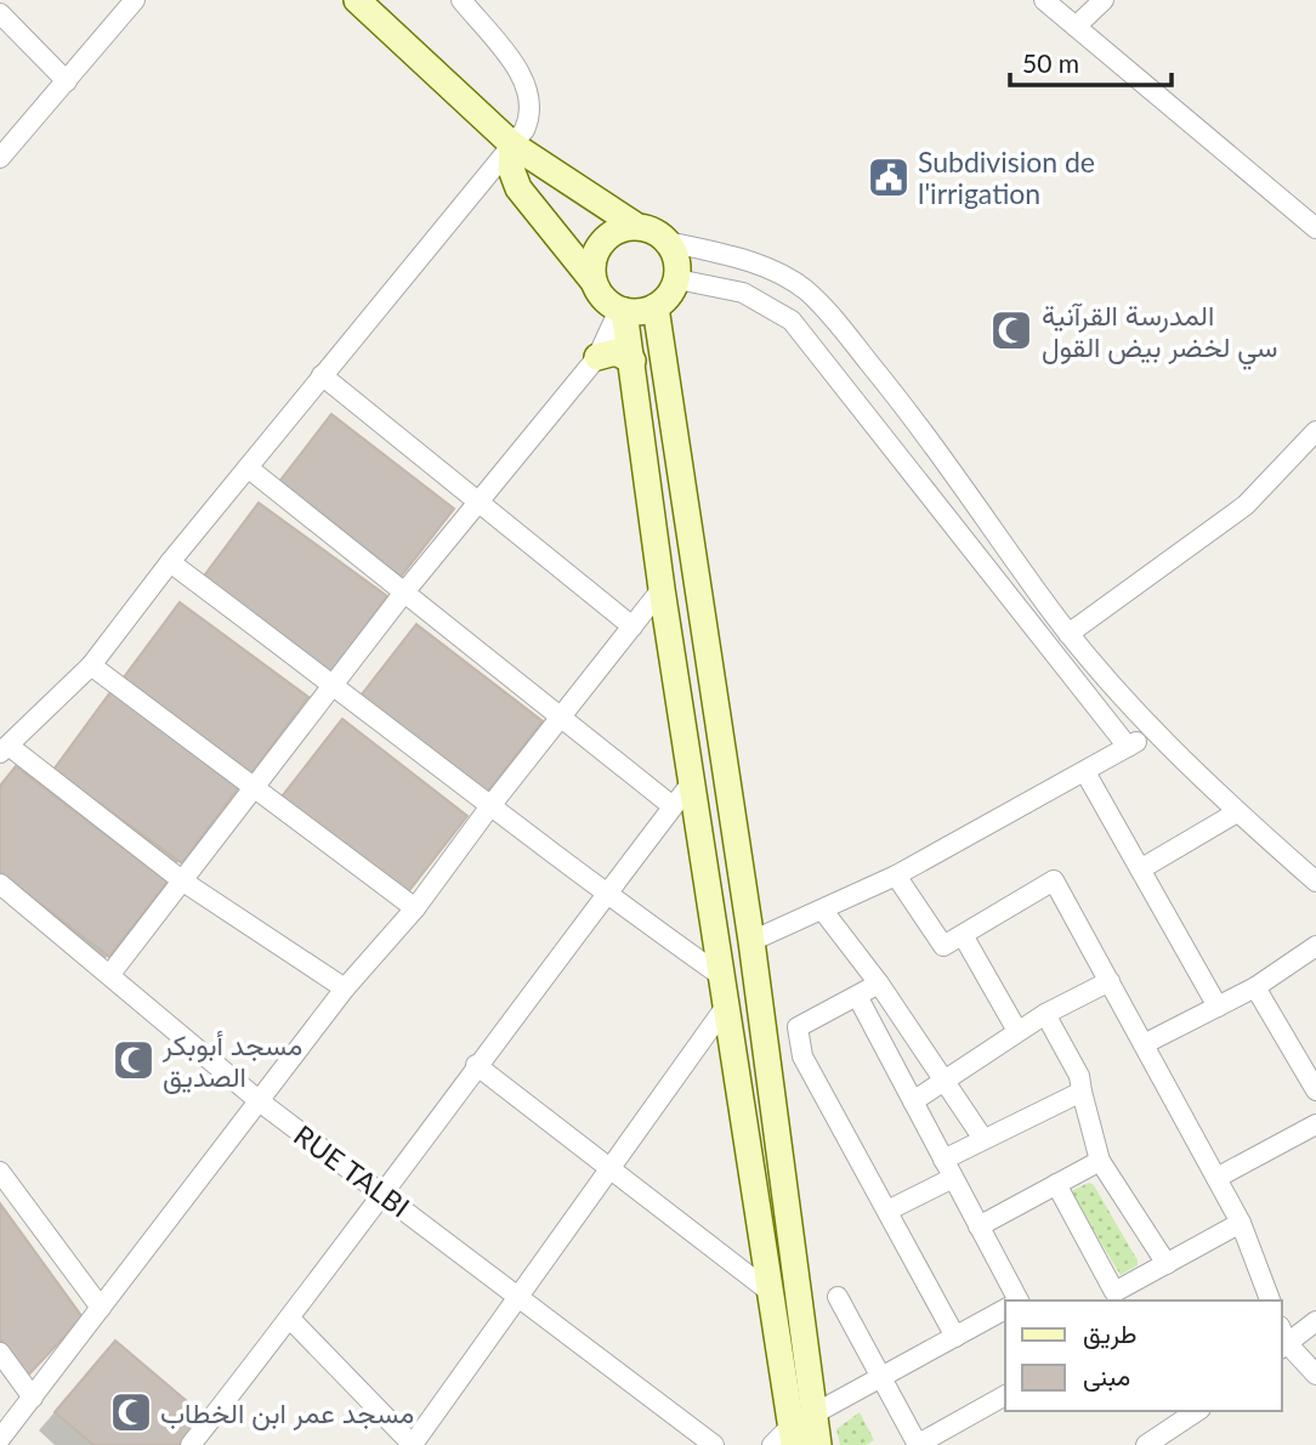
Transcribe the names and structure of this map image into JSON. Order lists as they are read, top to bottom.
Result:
{
  "streets": {
    "street": ["RUE TALBI"]
  },
  "places": {
    "public building": ["Subdivision de l'irrigation"],
    "mosque": ["المدرسة القرآنية سي لخضر بيض القول", "مسجد أبوبكر الصديق", "مسجد عمر ابن الخطاب"]
  },
  "legend": ["طريق", "مبنى"],
  "scale_bar": "50 m"
}
